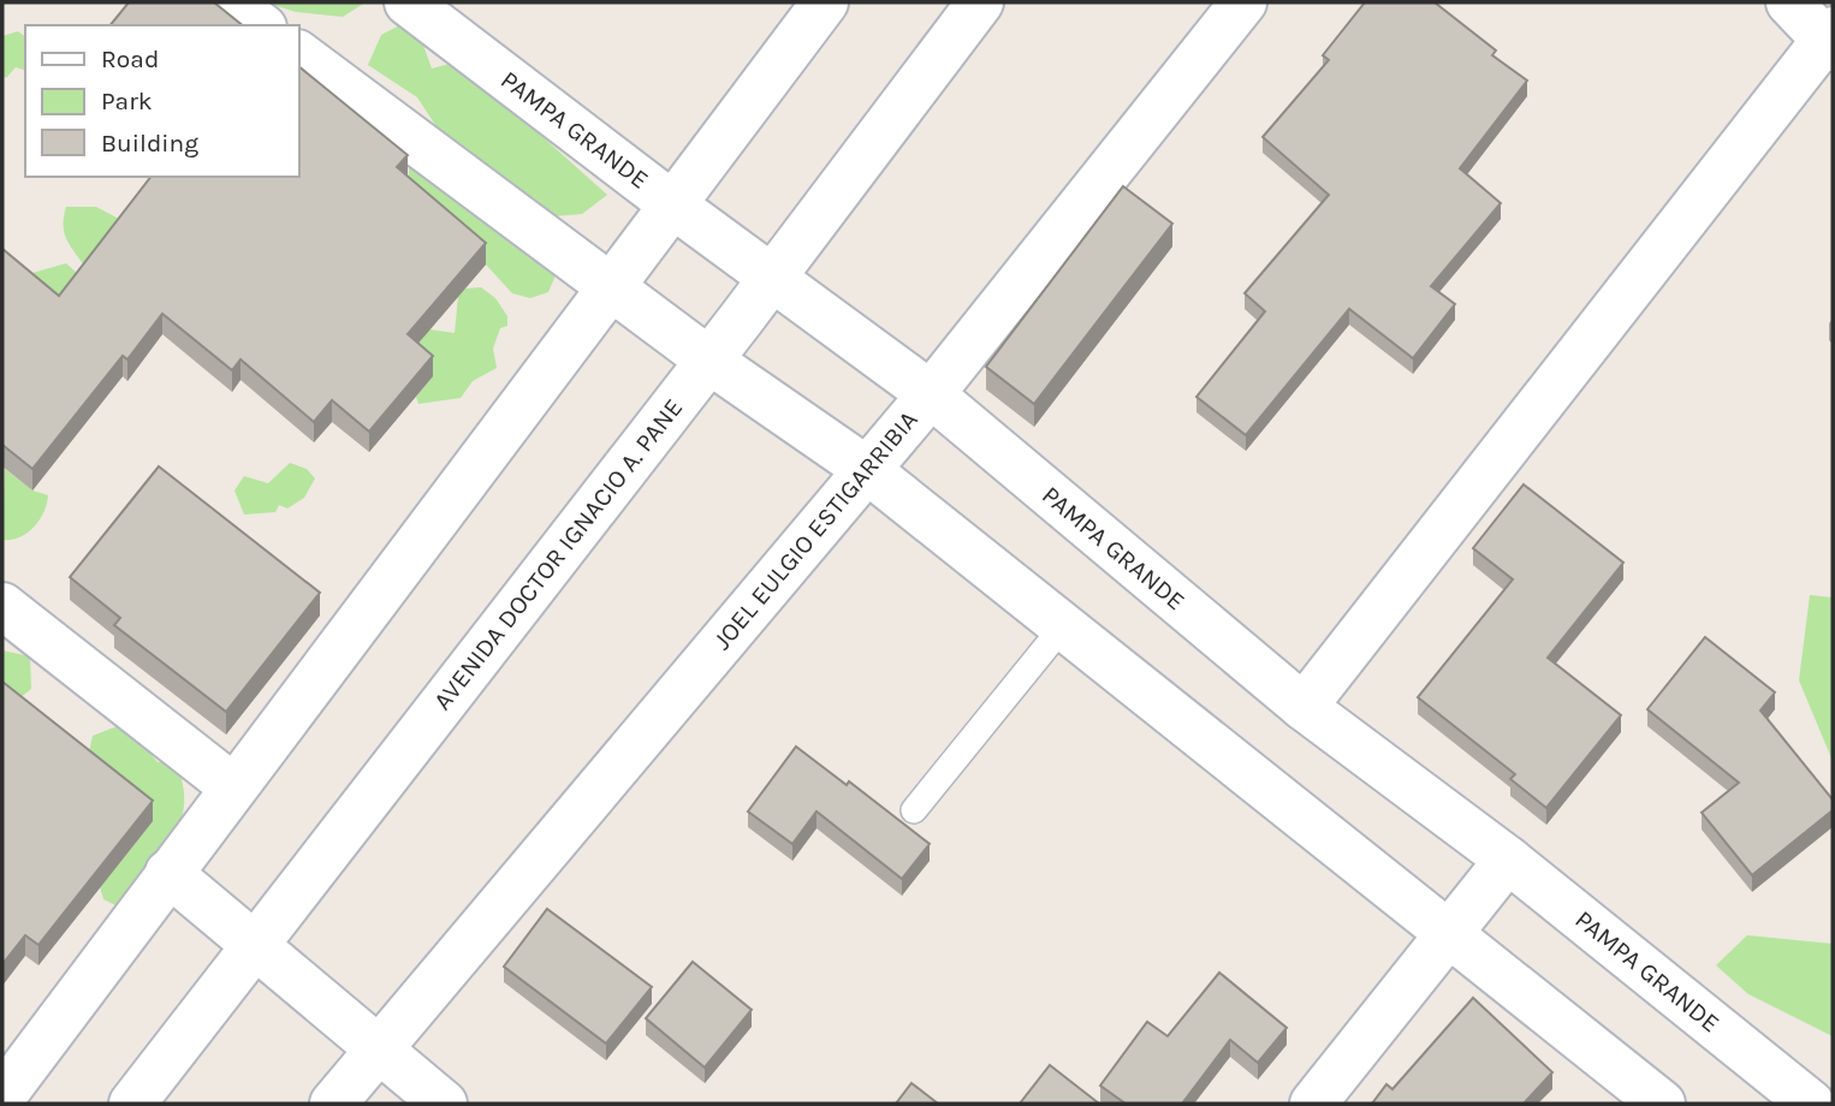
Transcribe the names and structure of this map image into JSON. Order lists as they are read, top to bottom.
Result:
{
  "streets": {
    "street": ["PAMPA GRANDE", "JOEL EULGIO ESTIGARRIBIA", "AVENIDA DOCTOR IGNACIO A. PANE"]
  },
  "crossings": [
    ["PAMPA GRANDE", "JOEL EULGIO ESTIGARRIBIA"],
    ["PAMPA GRANDE", "AVENIDA DOCTOR IGNACIO A. PANE"]
  ],
  "legend": ["Road", "Park", "Building"]
}
